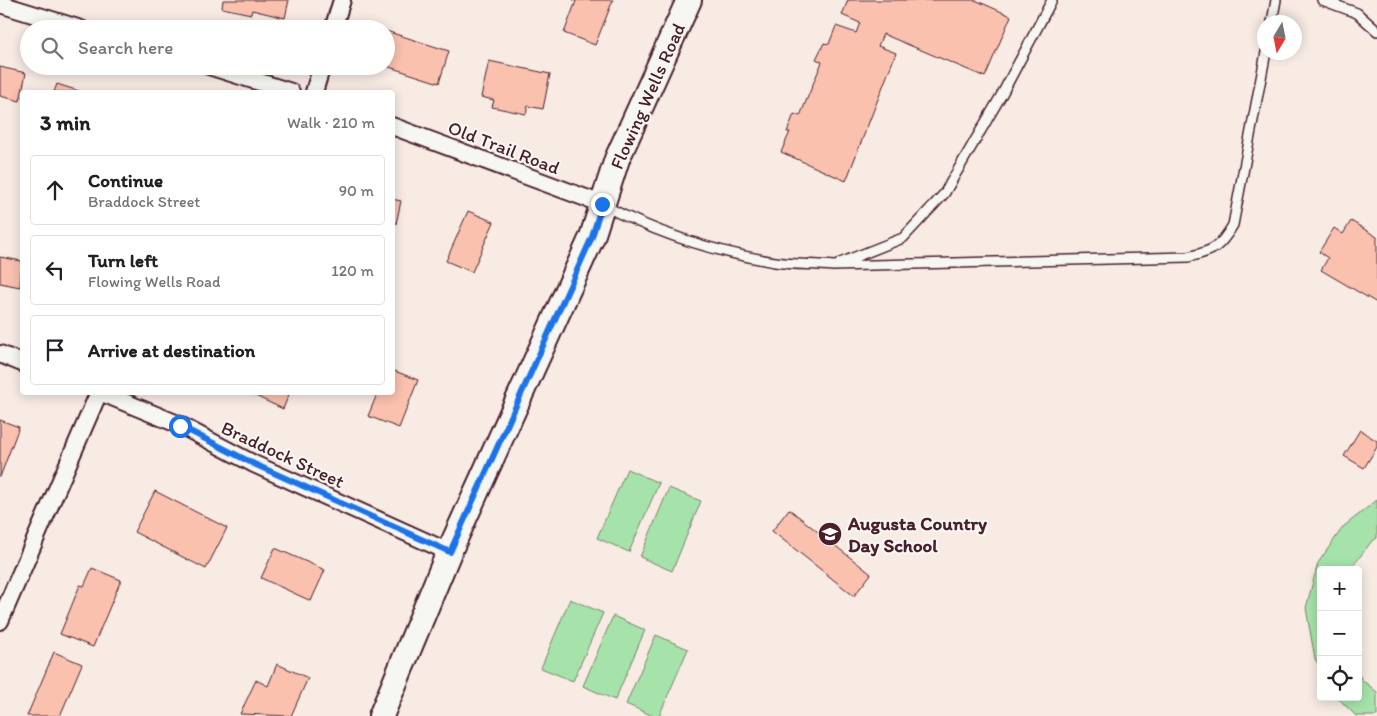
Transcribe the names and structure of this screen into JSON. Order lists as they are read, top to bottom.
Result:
{
  "streets": {
    "main road": ["Flowing Wells Road"],
    "street": ["Old Trail Road", "Braddock Street"]
  },
  "crossings": [
    ["Flowing Wells Road", "Old Trail Road"],
    ["Flowing Wells Road", "Braddock Street"]
  ],
  "places": {
    "school or university": ["Augusta Country Day School"]
  },
  "north": "bottom",
  "page": {
    "search": "Search here",
    "heading": ["3 min", "Walk · 210 m"],
    "list": [
      ["Continue", "Braddock Street", "90 m"],
      ["Turn left", "Flowing Wells Road", "120 m"],
      "Arrive at destination"
    ],
    "map_buttons": ["+", "−"]
  }
}
